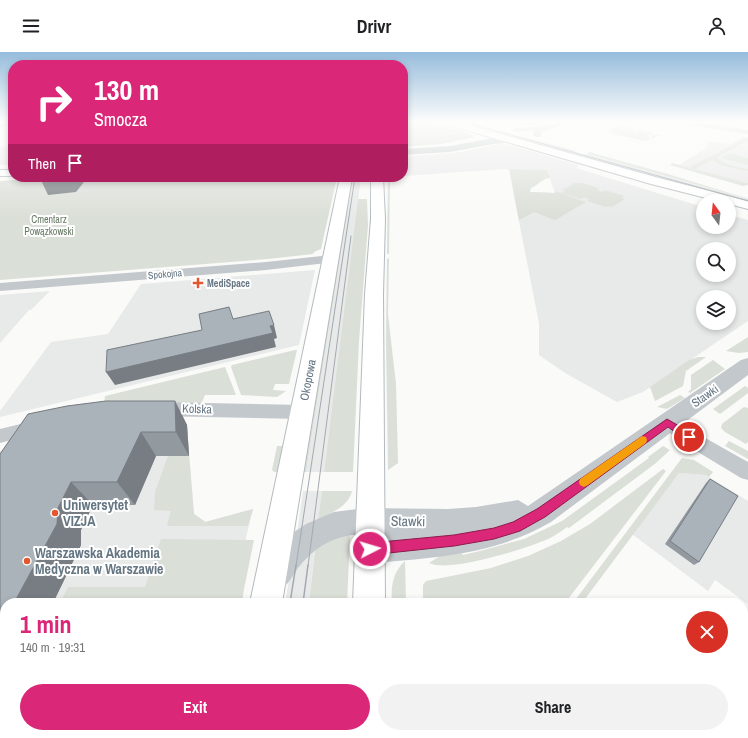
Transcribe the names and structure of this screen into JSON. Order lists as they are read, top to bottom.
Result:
{
  "streets": {
    "main road": ["Okopowa"],
    "street": ["Spokojna", "Stawki", "Kolska"]
  },
  "crossings": [
    ["Spokojna", "Okopowa"],
    ["Okopowa", "Stawki"],
    ["Okopowa", "Kolska"]
  ],
  "parks": ["Cmentarz Powązkowski"],
  "places": {
    "health": ["MediSpace"],
    "other": ["Uniwersytet VIZJA", "Warszawska Akademia Medyczna w Warszawie"]
  },
  "north": "top",
  "page": {
    "header": "Drivr",
    "turn": ["130 m", "Smocza"],
    "then": "Then",
    "heading": ["1 min", "140 m · 19:31"],
    "buttons": ["Exit", "Share"]
  }
}
